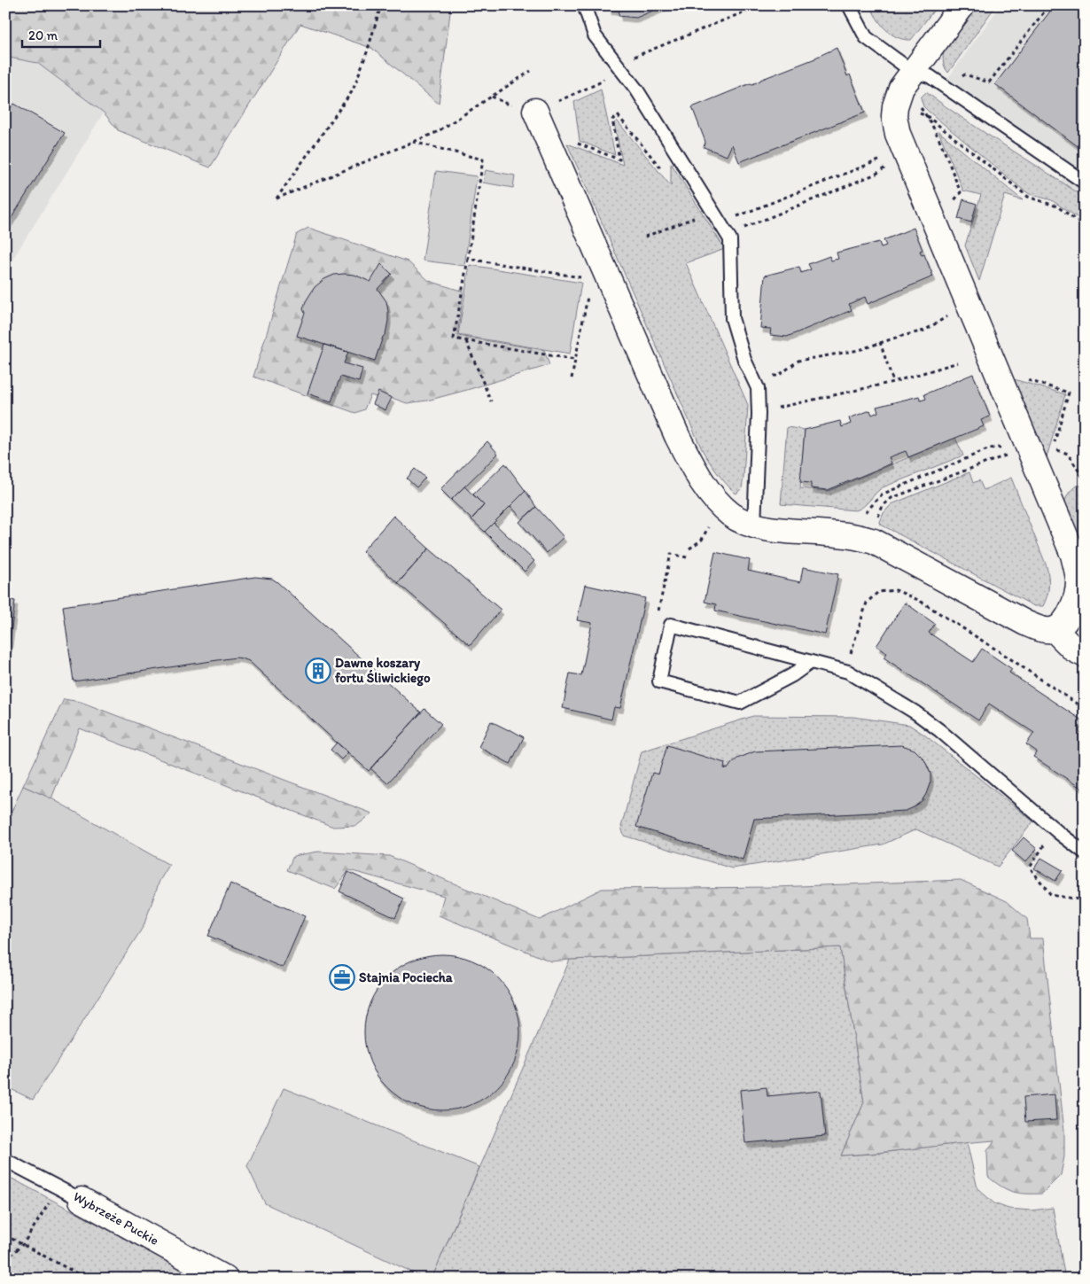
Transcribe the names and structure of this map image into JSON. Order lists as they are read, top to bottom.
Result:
{
  "streets": {
    "street": ["Wybrzeże Puckie"]
  },
  "places": {
    "building": ["Dawne koszary fortu Śliwickiego"],
    "office": ["Stajnia Pociecha"]
  },
  "scale_bar": "20 m"
}
